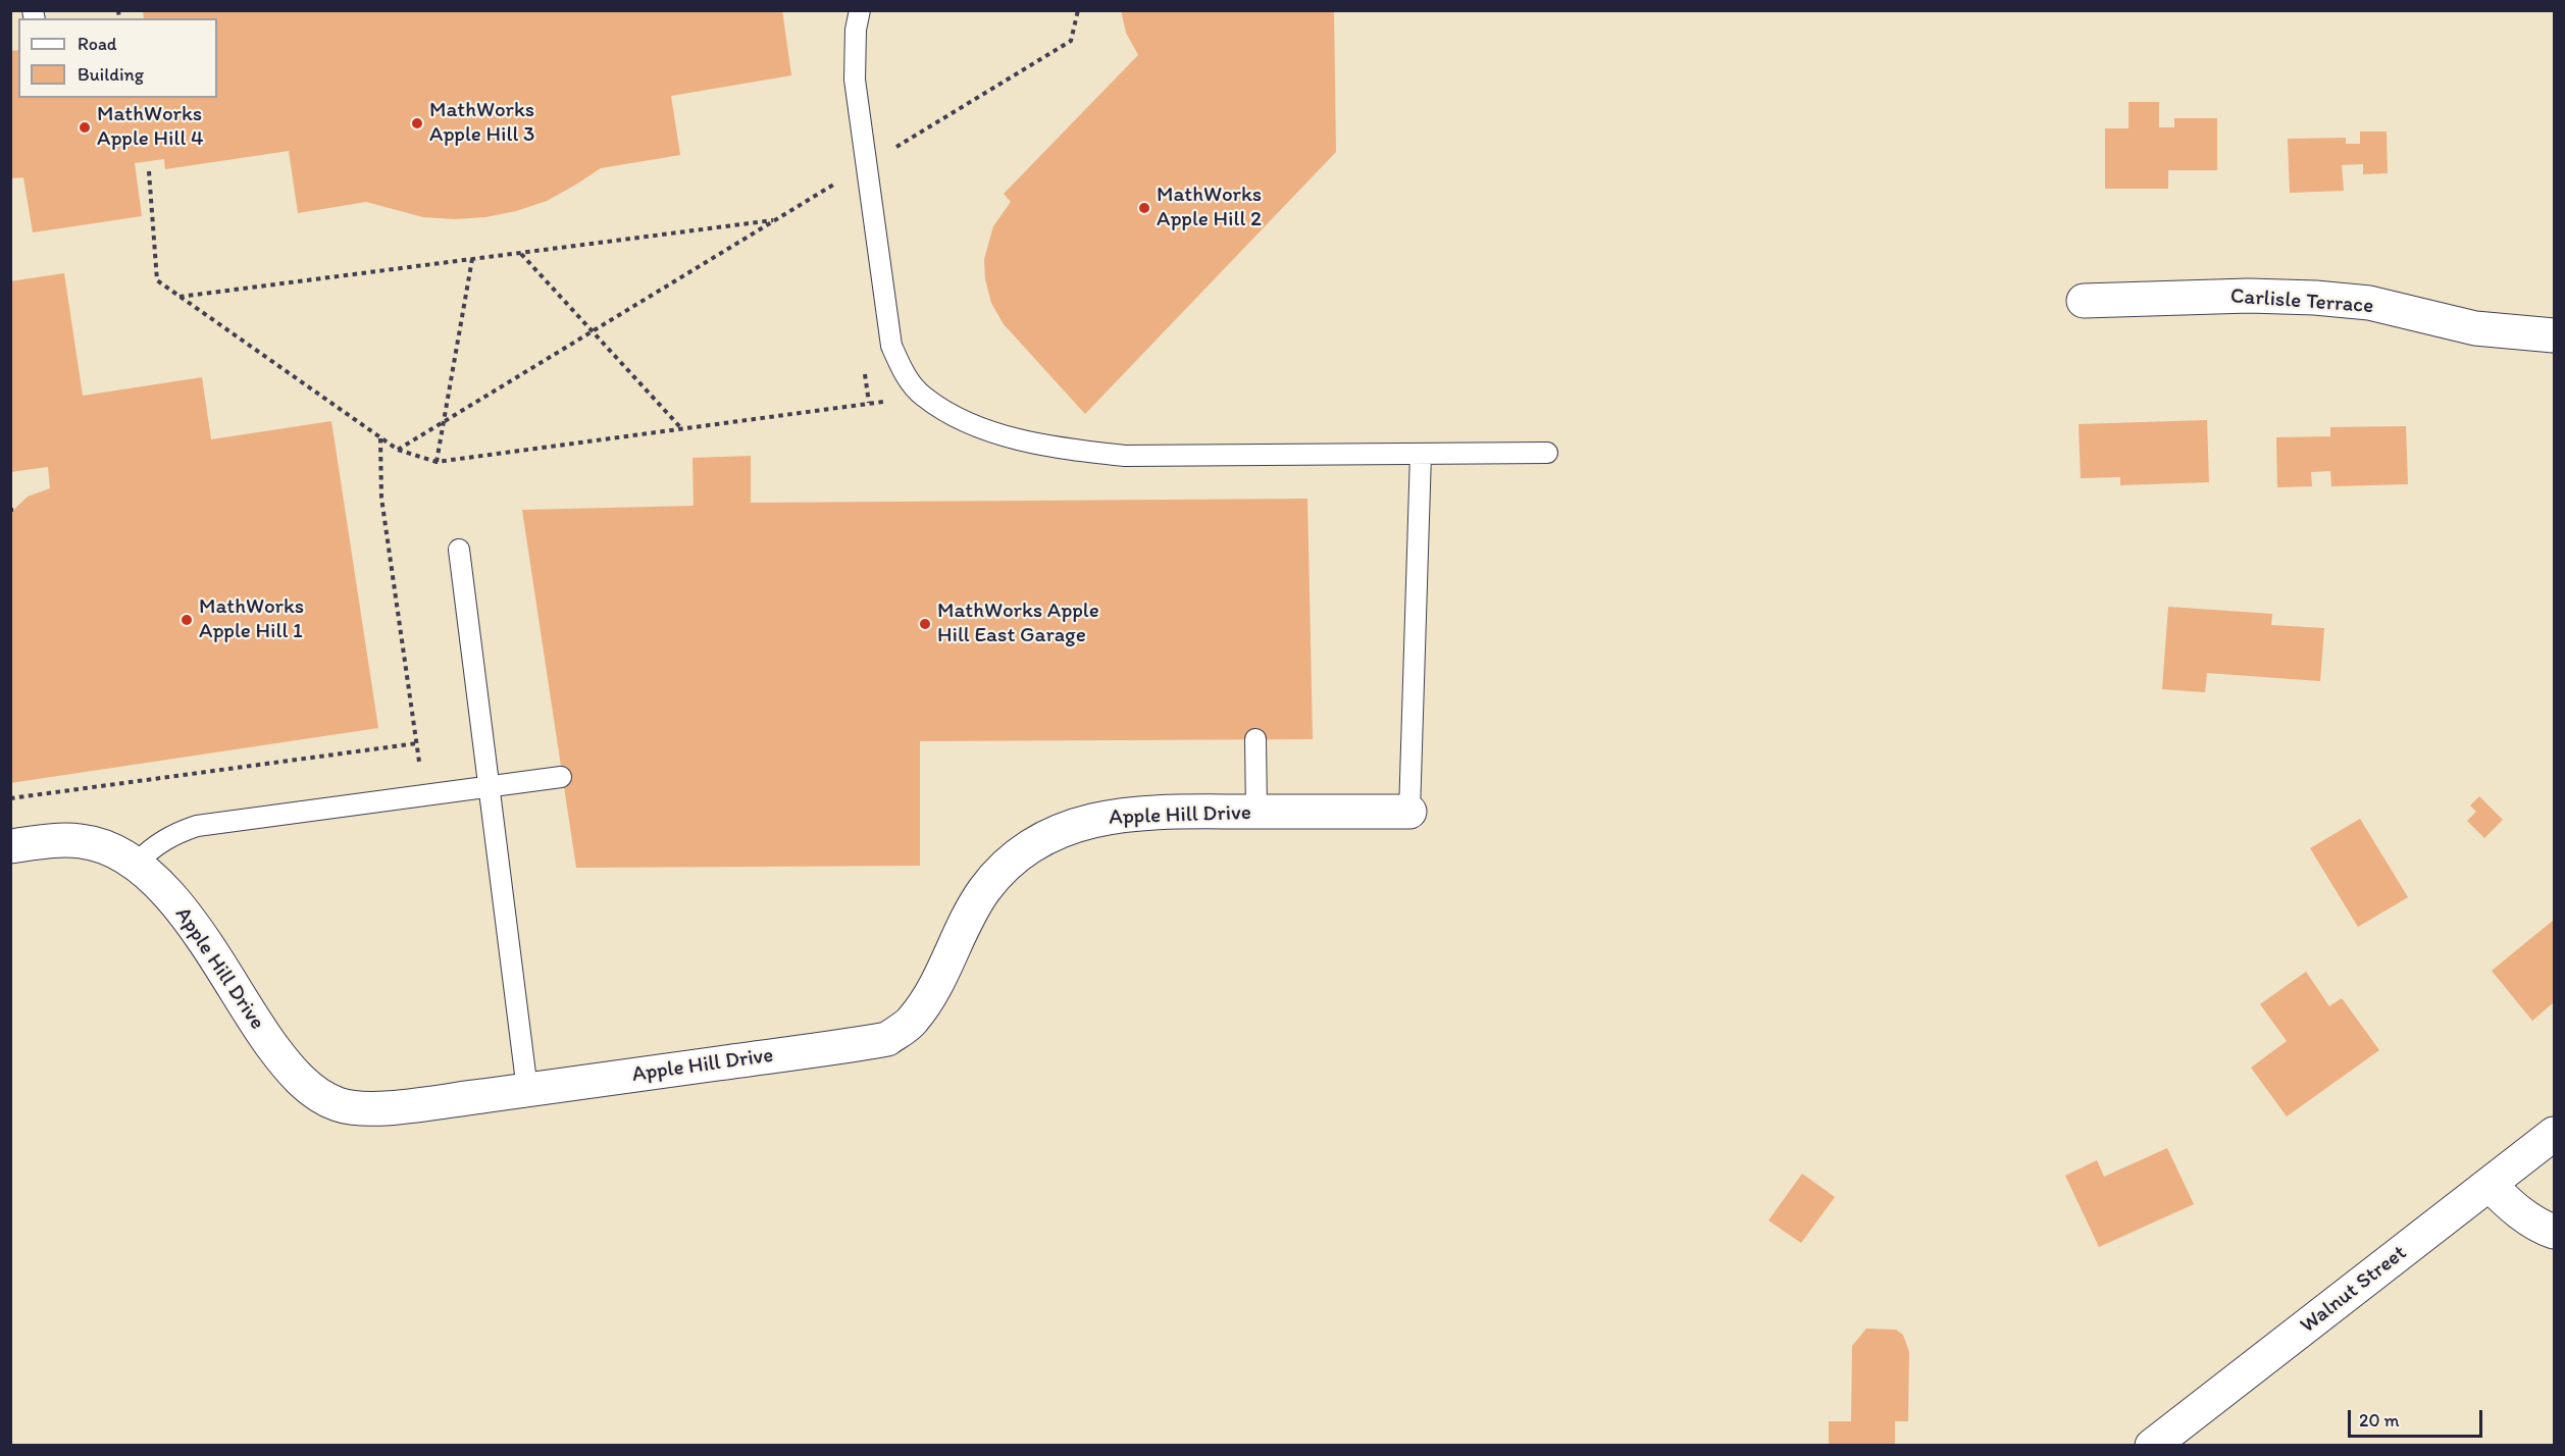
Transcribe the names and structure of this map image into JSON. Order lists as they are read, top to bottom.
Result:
{
  "streets": {
    "street": ["Carlisle Terrace", "Apple Hill Drive", "Walnut Street"]
  },
  "places": [
    "MathWorks Apple Hill 3",
    "MathWorks Apple Hill 4",
    "MathWorks Apple Hill 2",
    "MathWorks Apple Hill 1",
    "MathWorks Apple Hill East Garage"
  ],
  "legend": ["Road", "Building"],
  "scale_bar": "20 m"
}
